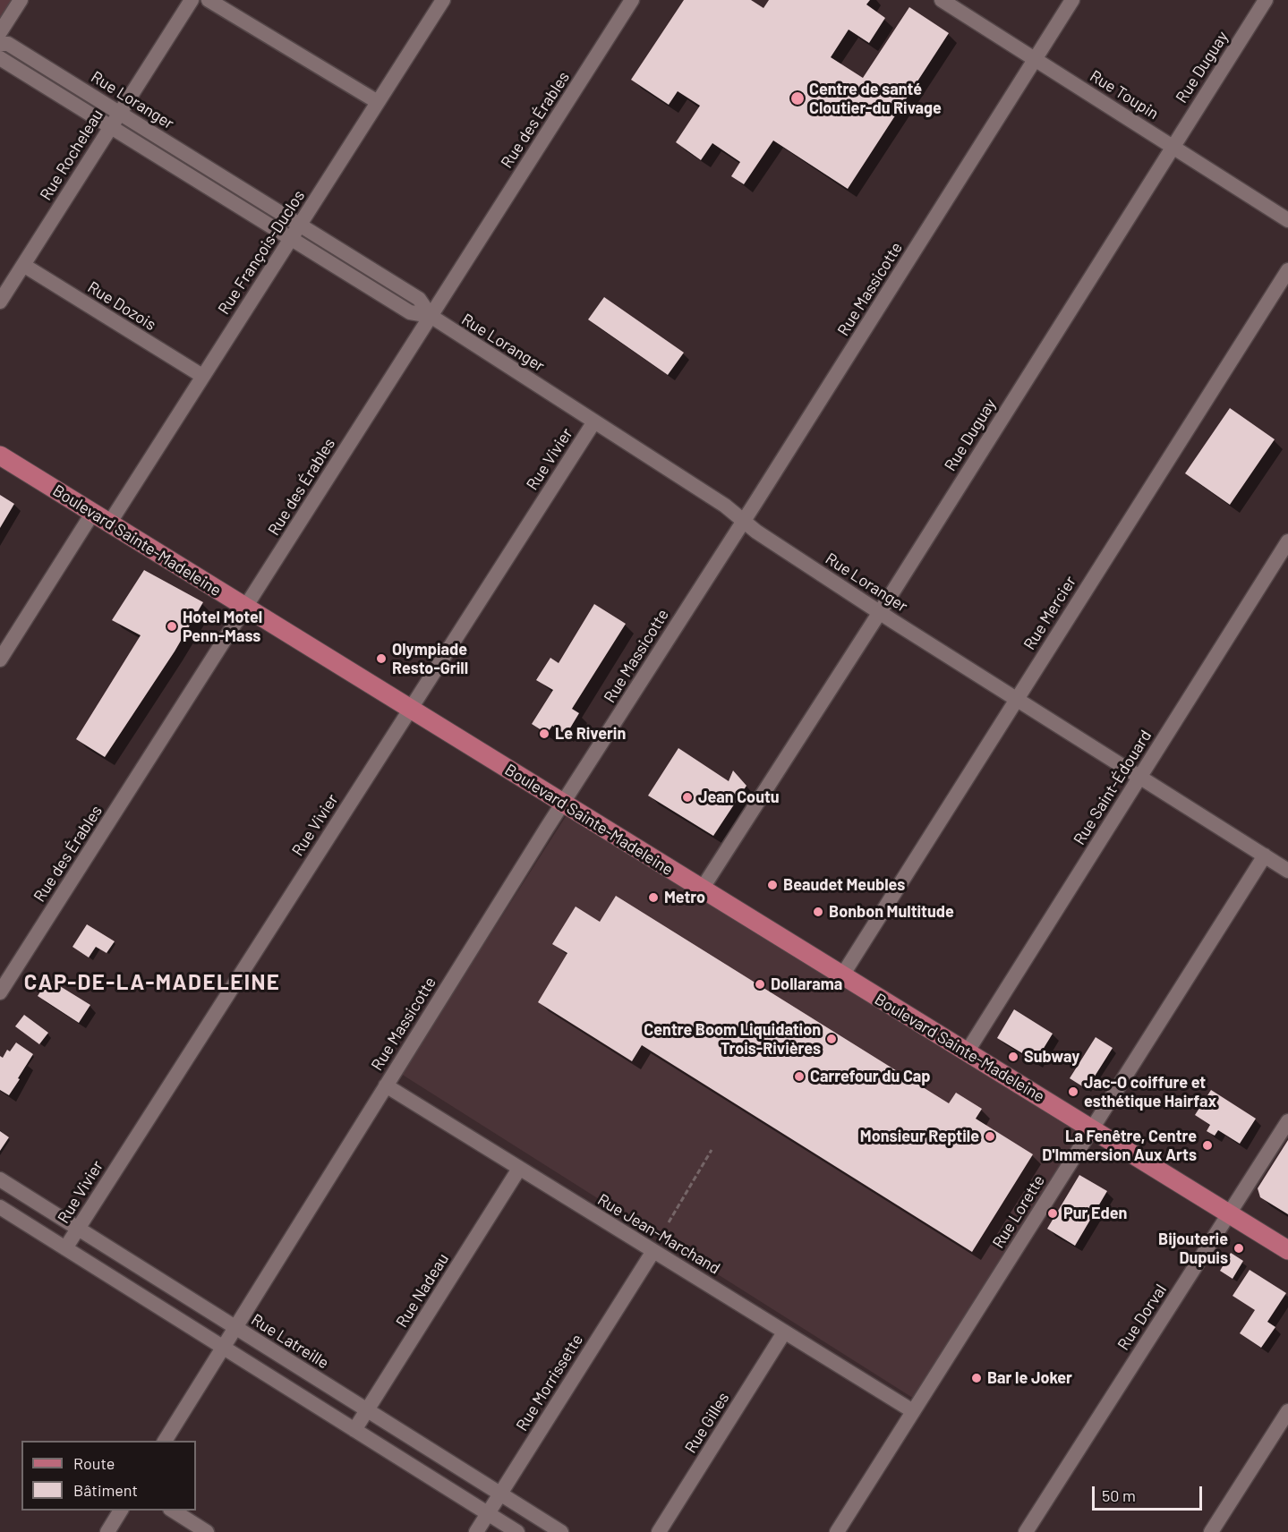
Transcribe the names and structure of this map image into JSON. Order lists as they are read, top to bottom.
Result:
{
  "streets": {
    "main road": ["Boulevard Sainte-Madeleine"],
    "street": [
      "Rue Duguay",
      "Rue Toupin",
      "Rue Loranger",
      "Rue des Érables",
      "Rue Rocheleau",
      "Rue François-Duclos",
      "Rue Massicotte",
      "Rue Dozois",
      "Rue Vivier",
      "Rue Mercier",
      "Rue Saint-Édouard",
      "Rue Lorette",
      "Rue Jean-Marchand",
      "Rue Nadeau",
      "Rue Dorval",
      "Rue Latreille",
      "Rue Morrissette",
      "Rue Gilles"
    ]
  },
  "crossings": [
    ["Rue Duguay", "Rue Toupin"],
    ["Rue Duguay", "Rue Loranger"],
    ["Rue Duguay", "Boulevard Sainte-Madeleine"],
    ["Rue Toupin", "Rue Massicotte"],
    ["Rue Loranger", "Rue des Érables"],
    ["Rue Loranger", "Rue Rocheleau"],
    ["Rue Loranger", "Rue François-Duclos"],
    ["Rue Loranger", "Rue Massicotte"],
    ["Rue Loranger", "Rue Vivier"],
    ["Rue Loranger", "Rue Mercier"],
    ["Rue Loranger", "Rue Saint-Édouard"],
    ["Rue Loranger", "Rue Lorette"],
    ["Rue des Érables", "Boulevard Sainte-Madeleine"],
    ["Rue Rocheleau", "Rue Dozois"],
    ["Rue François-Duclos", "Rue Dozois"],
    ["Rue François-Duclos", "Boulevard Sainte-Madeleine"],
    ["Rue Massicotte", "Boulevard Sainte-Madeleine"],
    ["Rue Massicotte", "Rue Jean-Marchand"],
    ["Rue Massicotte", "Rue Latreille"],
    ["Rue Vivier", "Boulevard Sainte-Madeleine"],
    ["Rue Vivier", "Rue Latreille"],
    ["Boulevard Sainte-Madeleine", "Rue Mercier"],
    ["Boulevard Sainte-Madeleine", "Rue Saint-Édouard"],
    ["Boulevard Sainte-Madeleine", "Rue Lorette"],
    ["Boulevard Sainte-Madeleine", "Rue Dorval"],
    ["Rue Lorette", "Rue Jean-Marchand"],
    ["Rue Jean-Marchand", "Rue Nadeau"],
    ["Rue Jean-Marchand", "Rue Morrissette"],
    ["Rue Jean-Marchand", "Rue Gilles"],
    ["Rue Nadeau", "Rue Latreille"],
    ["Rue Latreille", "Rue Morrissette"]
  ],
  "districts": ["CAP-DE-LA-MADELEINE"],
  "places": [
    "Centre de santé Cloutier-du Rivage",
    "Hotel Motel Penn-Mass",
    "Olympiade Resto-Grill",
    "Le Riverin",
    "Jean Coutu",
    "Beaudet Meubles",
    "Metro",
    "Bonbon Multitude",
    "Dollarama",
    "Centre Boom Liquidation Trois-Rivières",
    "Subway",
    "Carrefour du Cap",
    "Jac-O coiffure et esthétique Hairfax",
    "Monsieur Reptile",
    "La Fenêtre, Centre D'Immersion Aux Arts",
    "Pur Eden",
    "Bijouterie Dupuis",
    "Bar le Joker"
  ],
  "legend": ["Route", "Bâtiment"],
  "scale_bar": "50 m"
}
